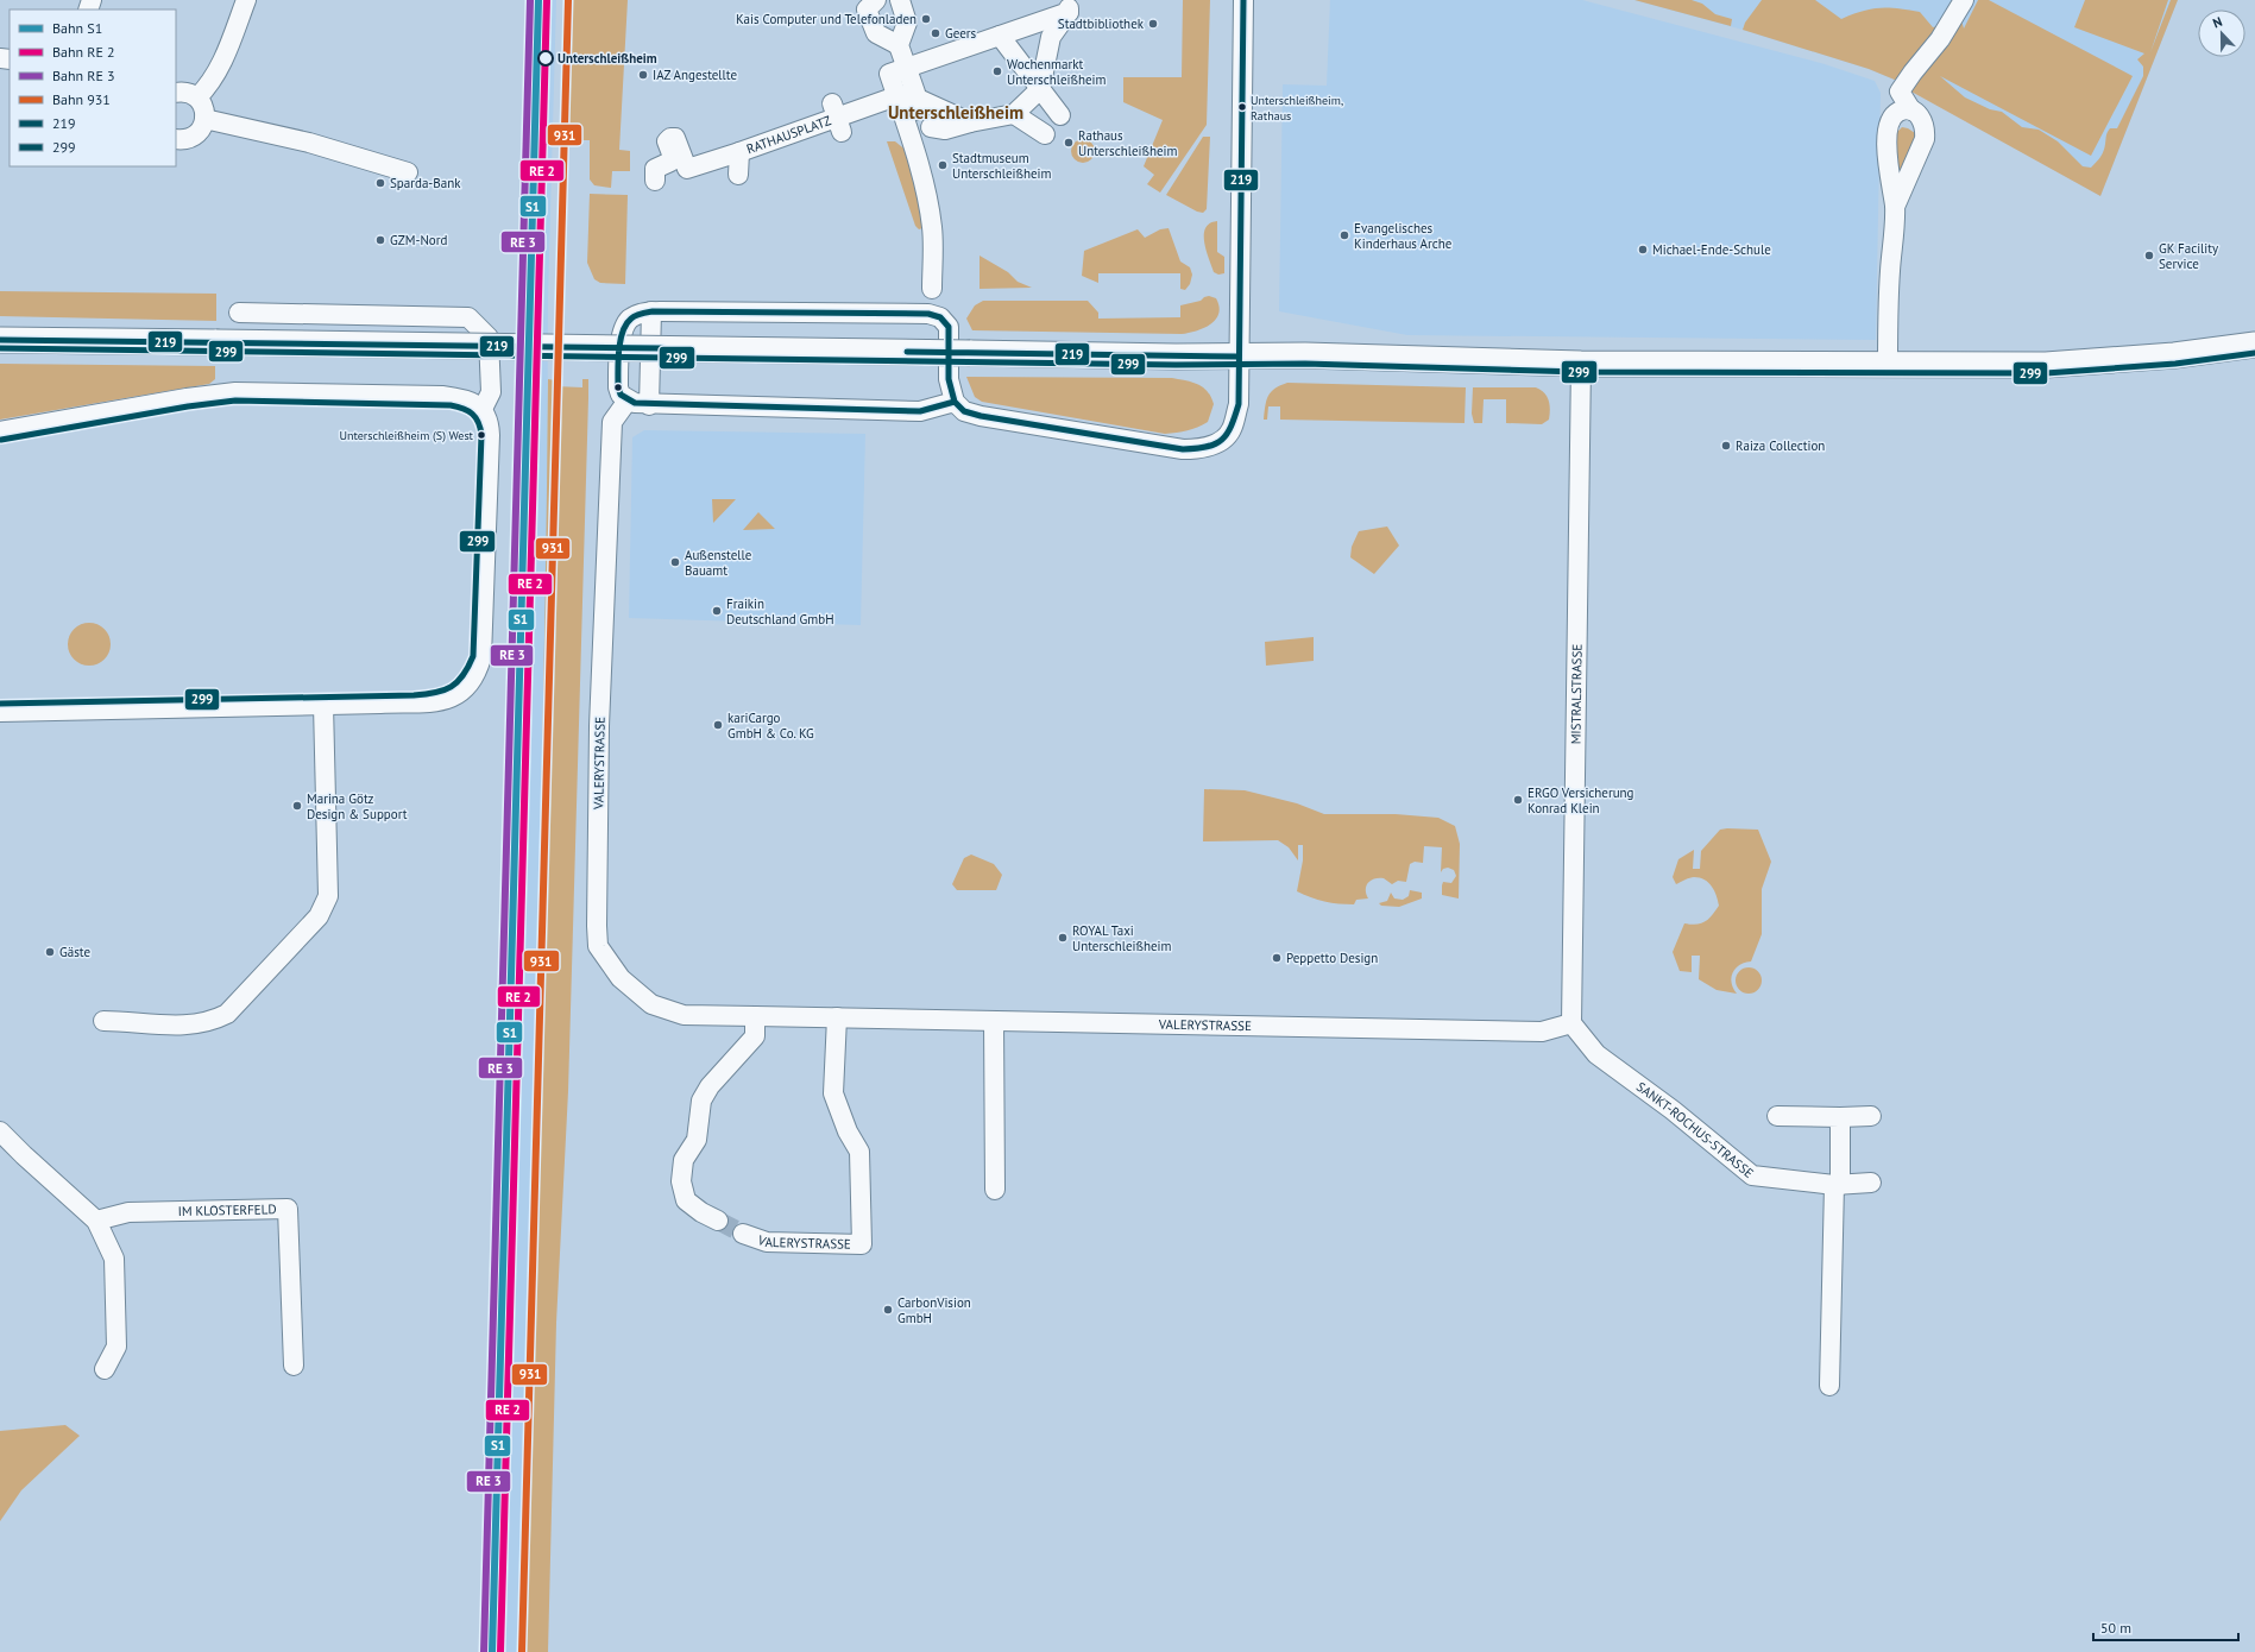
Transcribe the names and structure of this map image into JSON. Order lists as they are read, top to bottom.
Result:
{
  "streets": {
    "street": [
      "RATHAUSPLATZ",
      "MISTRALSTRASSE",
      "VALERYSTRASSE",
      "SANKT-ROCHUS-STRASSE",
      "IM KLOSTERFELD"
    ]
  },
  "crossings": [
    ["MISTRALSTRASSE", "VALERYSTRASSE"],
    ["MISTRALSTRASSE", "SANKT-ROCHUS-STRASSE"],
    ["VALERYSTRASSE", "SANKT-ROCHUS-STRASSE"]
  ],
  "districts": ["Unterschleißheim"],
  "places": [
    "Kais Computer und Telefonladen",
    "Stadtbibliothek",
    "Geers",
    "Unterschleißheim",
    "Wochenmarkt Unterschleißheim",
    "IAZ Angestellte",
    "Unterschleißheim, Rathaus",
    "Rathaus Unterschleißheim",
    "Stadtmuseum Unterschleißheim",
    "Sparda-Bank",
    "Evangelisches Kinderhaus Arche",
    "GZM-Nord",
    "Michael-Ende-Schule",
    "GK Facility Service",
    "Unterschleißheim (S) West",
    "Raiza Collection",
    "Außenstelle Bauamt",
    "Fraikin Deutschland GmbH",
    "kariCargo GmbH & Co. KG",
    "ERGO Versicherung Konrad Klein",
    "Marina Götz Design & Support",
    "ROYAL Taxi Unterschleißheim",
    "Gäste",
    "Peppetto Design",
    "CarbonVision GmbH"
  ],
  "lines": [
    "rail line S1",
    "rail line 931",
    "transit line 219",
    "transit line 299"
  ],
  "legend": [
    "Bahn S1",
    "Bahn RE 2",
    "Bahn RE 3",
    "Bahn 931",
    "219",
    "299"
  ],
  "scale_bar": "50 m",
  "north": "top"
}
